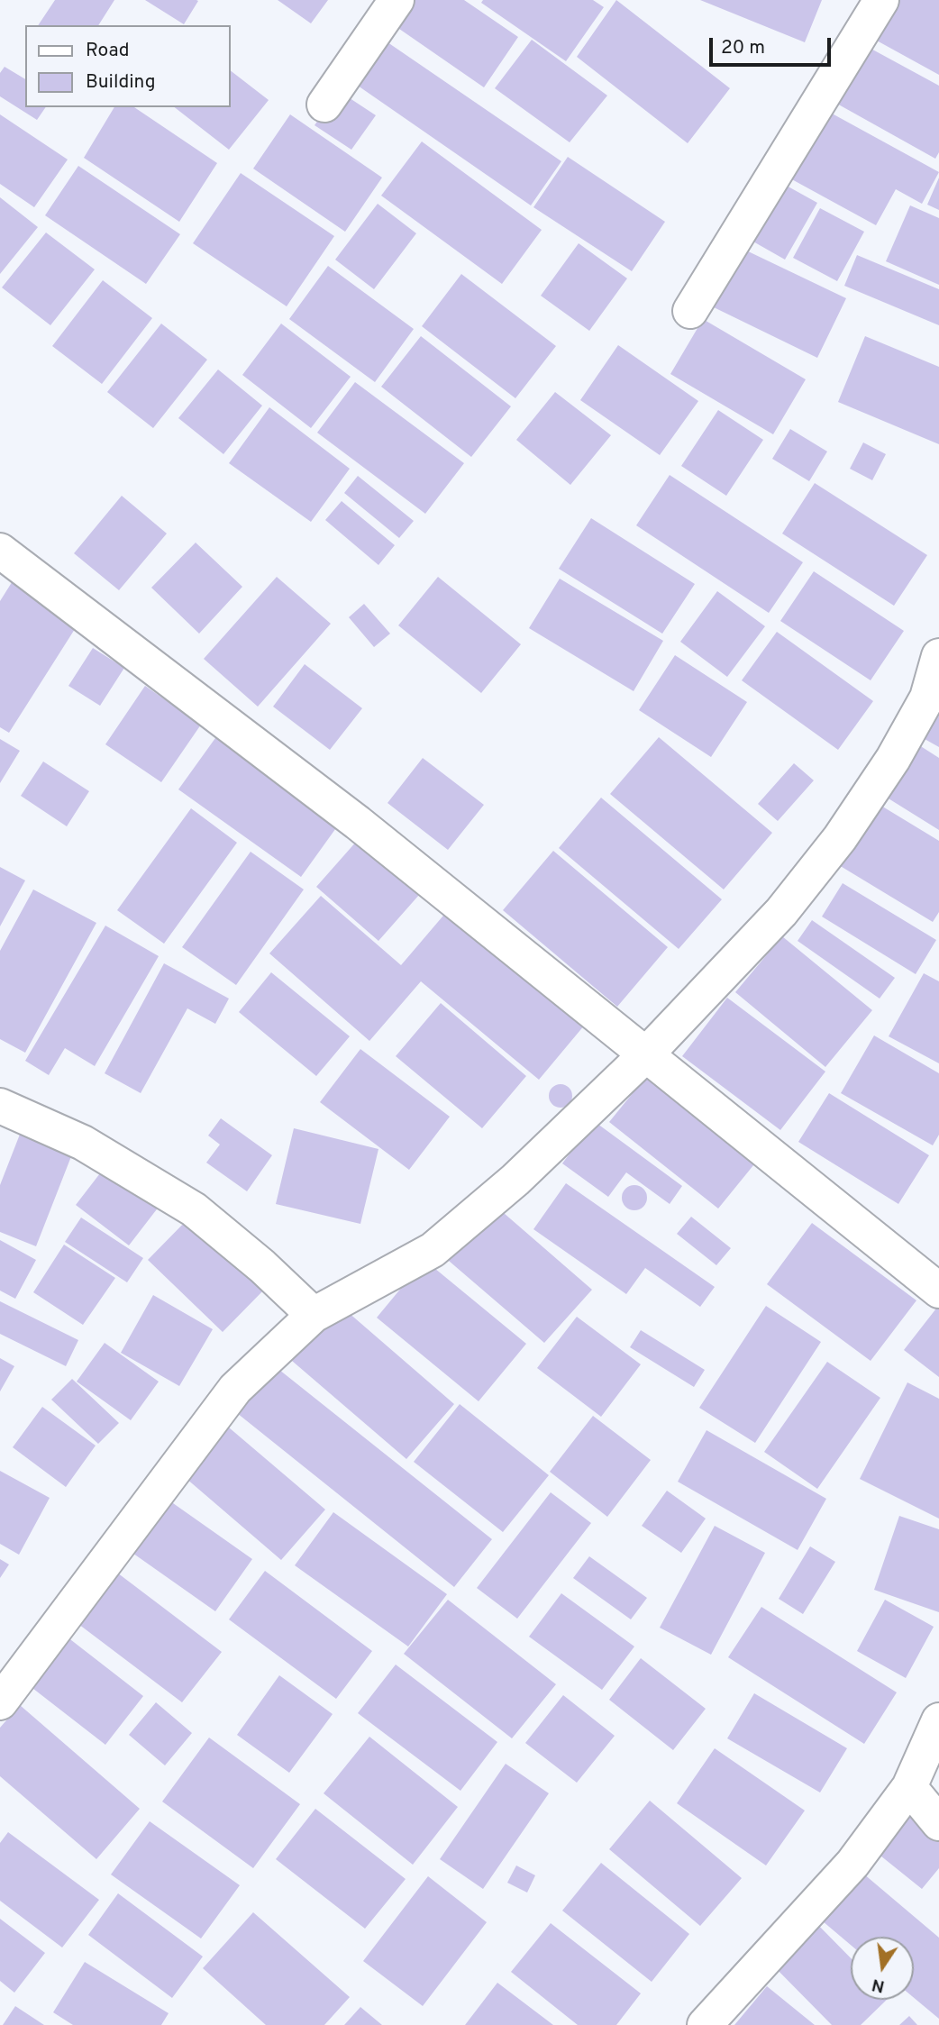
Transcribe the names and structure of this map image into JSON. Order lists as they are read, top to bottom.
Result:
{
  "legend": ["Road", "Building"],
  "scale_bar": "20 m",
  "north": "bottom"
}
